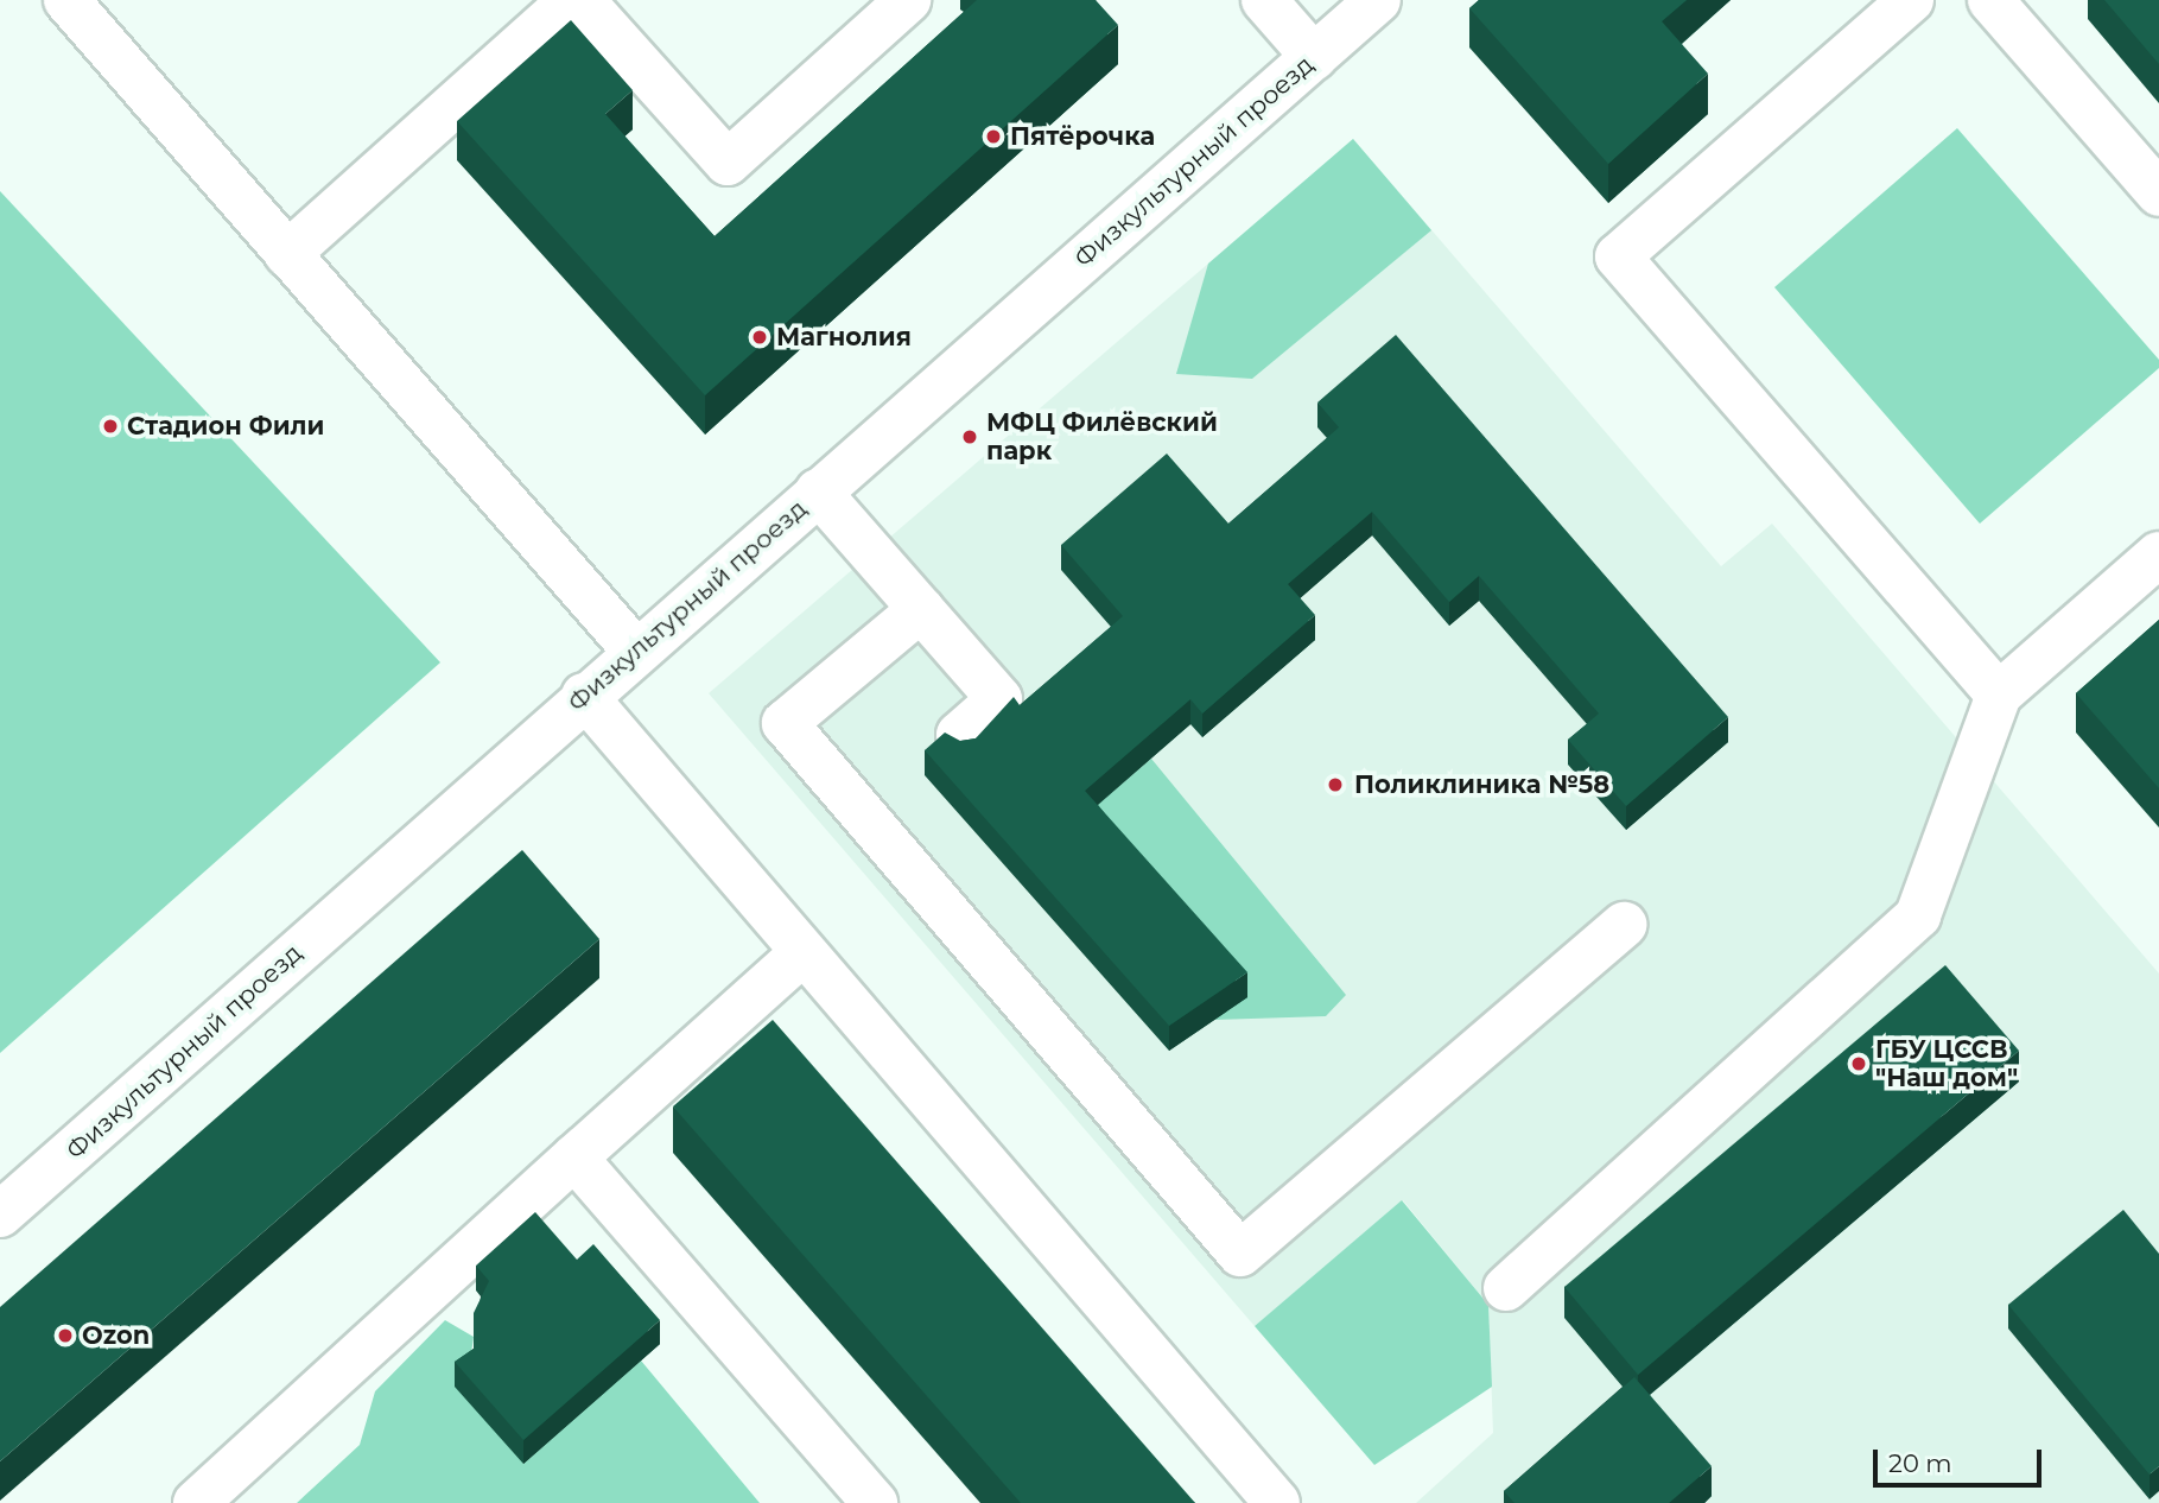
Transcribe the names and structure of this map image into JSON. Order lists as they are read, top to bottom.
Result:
{
  "streets": {
    "street": ["Физкультурный проезд"]
  },
  "places": [
    "Пятёрочка",
    "Магнолия",
    "Стадион Фили",
    "МФЦ Филёвский парк",
    "Поликлиника №58",
    "ГБУ ЦССВ \"Наш дом\"",
    "Ozon"
  ],
  "scale_bar": "20 m"
}
